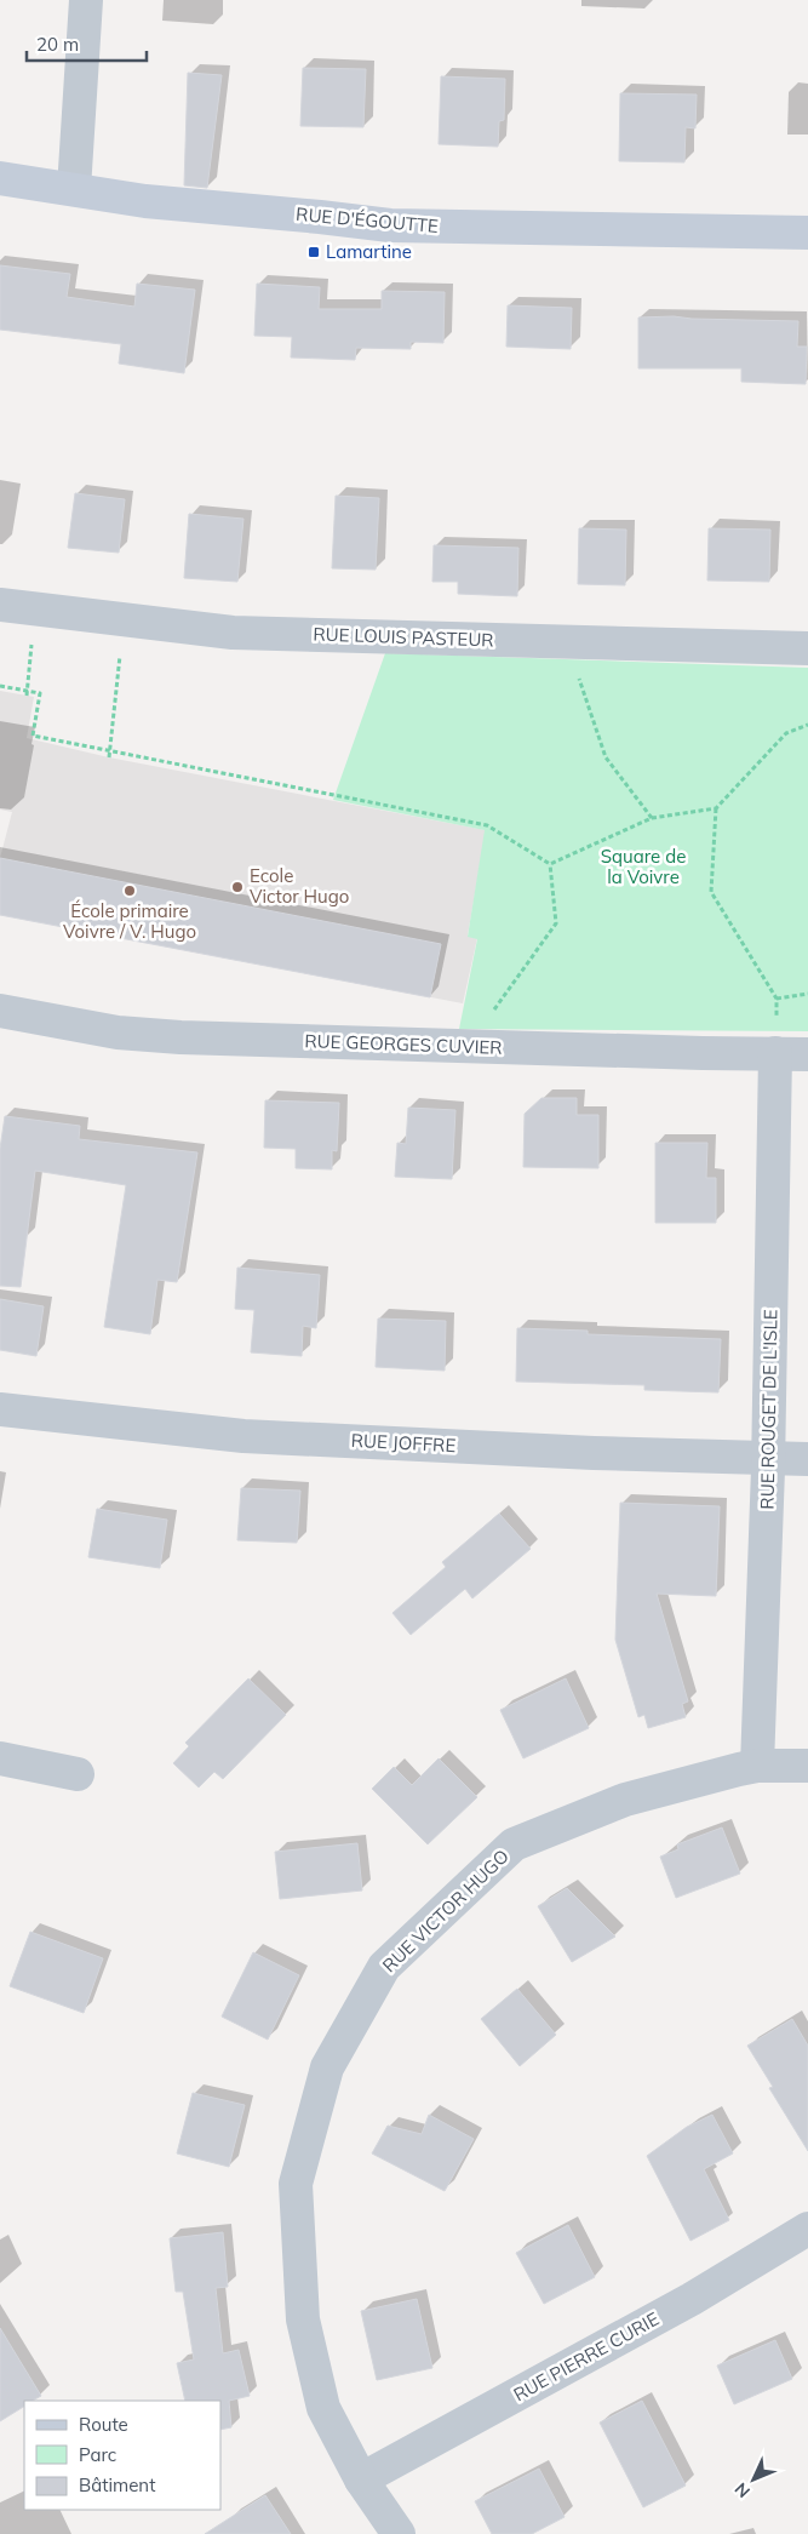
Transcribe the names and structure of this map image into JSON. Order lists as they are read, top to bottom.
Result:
{
  "streets": {
    "main road": ["RUE D'ÉGOUTTE"],
    "street": [
      "RUE LOUIS PASTEUR",
      "RUE GEORGES CUVIER",
      "RUE ROUGET DE L'ISLE",
      "RUE JOFFRE",
      "RUE VICTOR HUGO",
      "RUE PIERRE CURIE"
    ]
  },
  "crossings": [
    ["RUE GEORGES CUVIER", "RUE ROUGET DE L'ISLE"],
    ["RUE ROUGET DE L'ISLE", "RUE JOFFRE"],
    ["RUE ROUGET DE L'ISLE", "RUE VICTOR HUGO"],
    ["RUE VICTOR HUGO", "RUE PIERRE CURIE"]
  ],
  "parks": ["Square de la Voivre"],
  "places": {
    "transit": ["Lamartine"],
    "other": ["Ecole Victor Hugo", "École primaire Voivre / V. Hugo"]
  },
  "legend": ["Route", "Parc", "Bâtiment"],
  "scale_bar": "20 m",
  "north": "bottom left"
}
